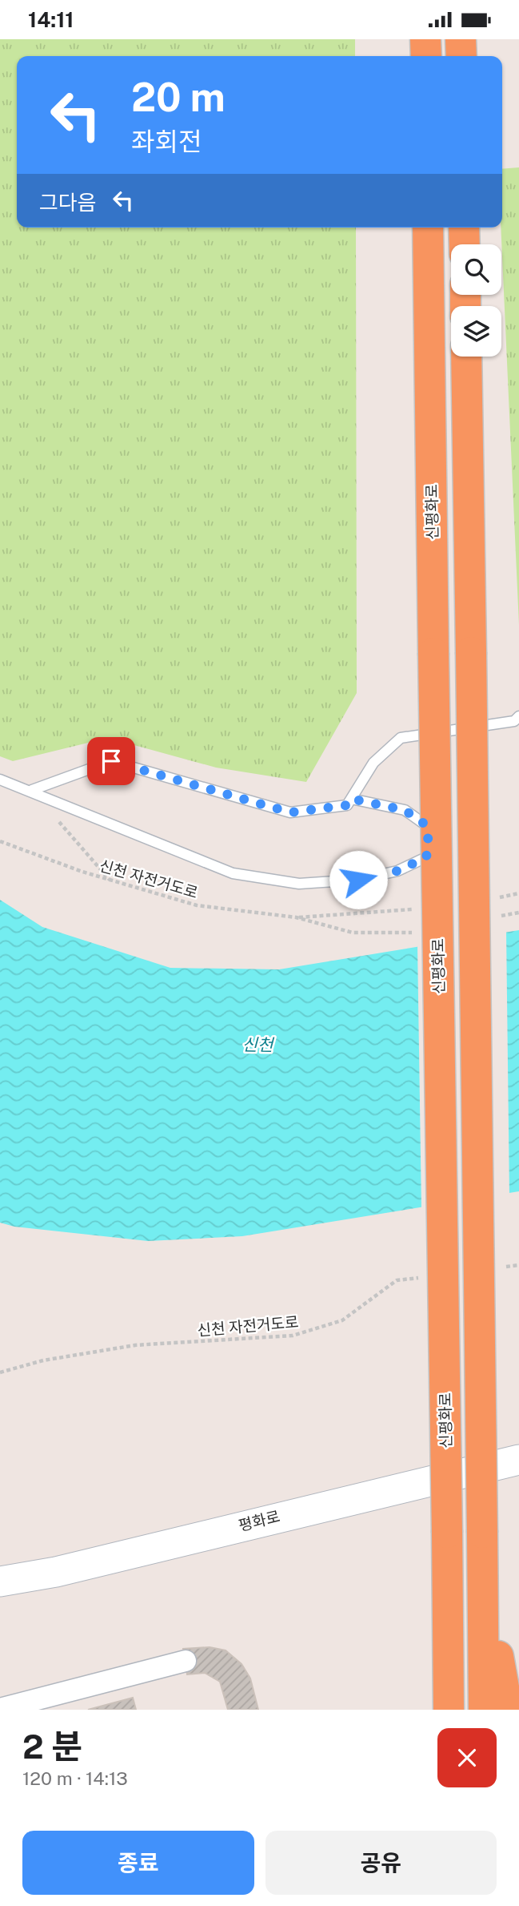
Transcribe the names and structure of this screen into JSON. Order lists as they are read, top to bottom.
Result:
{
  "streets": {
    "highway": ["신평화로"],
    "main road": ["평화로"],
    "path": ["신천 자전거도로"]
  },
  "water": ["신천"],
  "page": {
    "status": "14:11",
    "turn": ["20 m", "좌회전"],
    "then": "그다음",
    "heading": ["2 분", "120 m · 14:13"],
    "buttons": ["종료", "공유"]
  }
}
